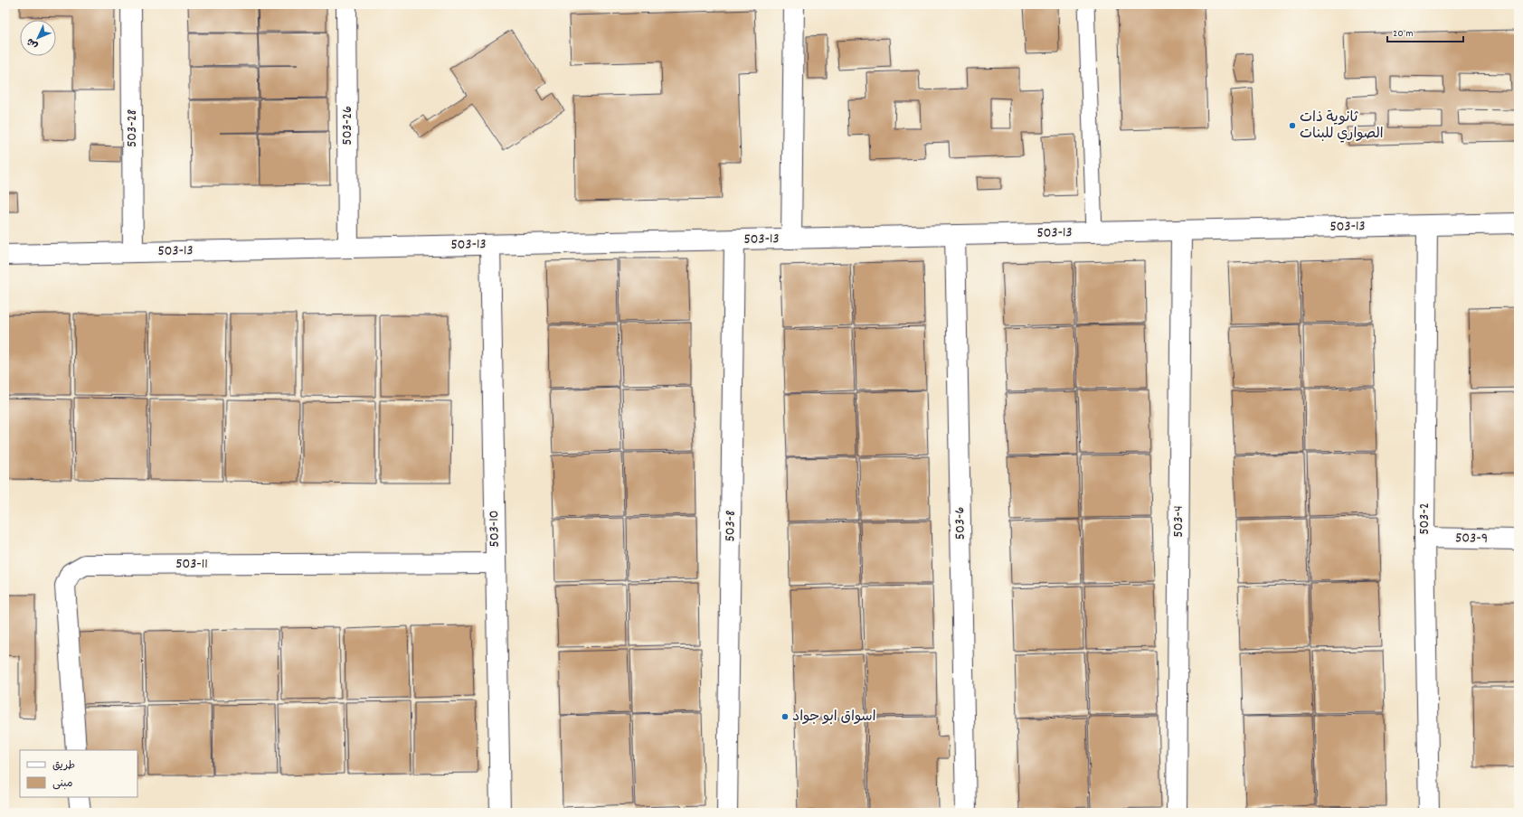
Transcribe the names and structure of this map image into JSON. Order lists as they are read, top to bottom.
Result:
{
  "streets": {
    "street": [
      "503-26",
      "503-28",
      "503-13",
      "503-2",
      "503-4",
      "503-6",
      "503-8",
      "503-10",
      "503-9",
      "503-11"
    ]
  },
  "crossings": [
    ["503-26", "503-13"],
    ["503-28", "503-13"],
    ["503-13", "503-2"],
    ["503-13", "503-4"],
    ["503-13", "503-6"],
    ["503-13", "503-8"],
    ["503-13", "503-10"],
    ["503-2", "503-9"],
    ["503-10", "503-11"]
  ],
  "places": ["ثانوية ذات الصواري للبنات", "اسواق ابو جواد"],
  "legend": ["طريق", "مبنى"],
  "scale_bar": "20 m",
  "north": "bottom left"
}
